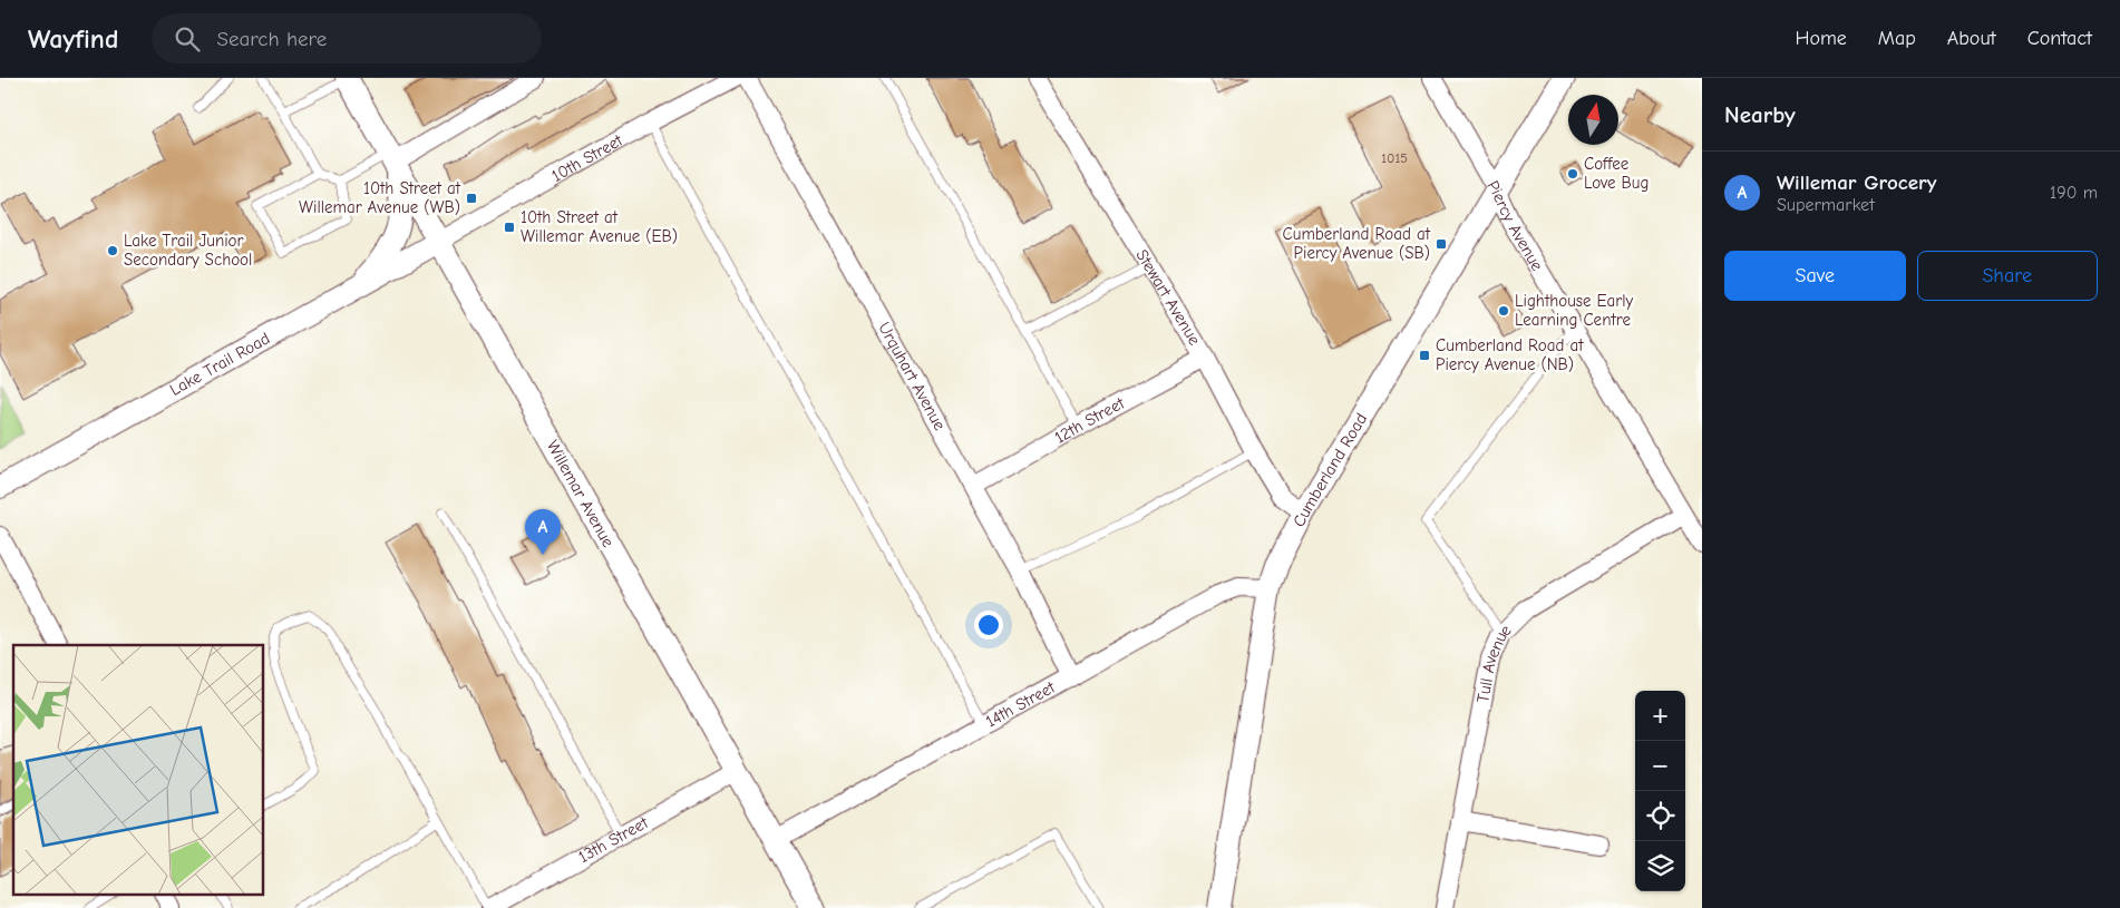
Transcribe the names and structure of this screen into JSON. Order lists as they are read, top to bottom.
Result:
{
  "streets": {
    "street": [
      "10th Street",
      "Piercy Avenue",
      "Stewart Avenue",
      "Lake Trail Road",
      "Urquhart Avenue",
      "12th Street",
      "Cumberland Road",
      "Willemar Avenue",
      "Tull Avenue",
      "14th Street",
      "13th Street"
    ]
  },
  "crossings": [
    ["10th Street", "Lake Trail Road"],
    ["10th Street", "Willemar Avenue"],
    ["Piercy Avenue", "Cumberland Road"],
    ["Piercy Avenue", "Tull Avenue"],
    ["Stewart Avenue", "12th Street"],
    ["Stewart Avenue", "Cumberland Road"],
    ["Lake Trail Road", "Willemar Avenue"],
    ["Urquhart Avenue", "12th Street"],
    ["Urquhart Avenue", "14th Street"],
    ["Cumberland Road", "14th Street"],
    ["Willemar Avenue", "14th Street"],
    ["Willemar Avenue", "13th Street"]
  ],
  "places": {
    "other": ["Coffee Love Bug", "Lake Trail Junior Secondary School", "Lighthouse Early Learning Centre"],
    "transit": [
      "10th Street at Willemar Avenue (WB)",
      "10th Street at Willemar Avenue (EB)",
      "Cumberland Road at Piercy Avenue (SB)",
      "Cumberland Road at Piercy Avenue (NB)"
    ]
  },
  "house_numbers": ["1015"],
  "north": "top",
  "page": {
    "header": "Wayfind",
    "search": "Search here",
    "nav": [
      "Home",
      "Map",
      "About",
      "Contact"
    ],
    "heading": "Nearby",
    "list": [
      {
        "mark": "A",
        "name": "Willemar Grocery",
        "note": "Supermarket",
        "value": "190 m"
      }
    ],
    "buttons": ["Save", "Share"],
    "pins": "A",
    "map_buttons": ["+", "−"]
  }
}
